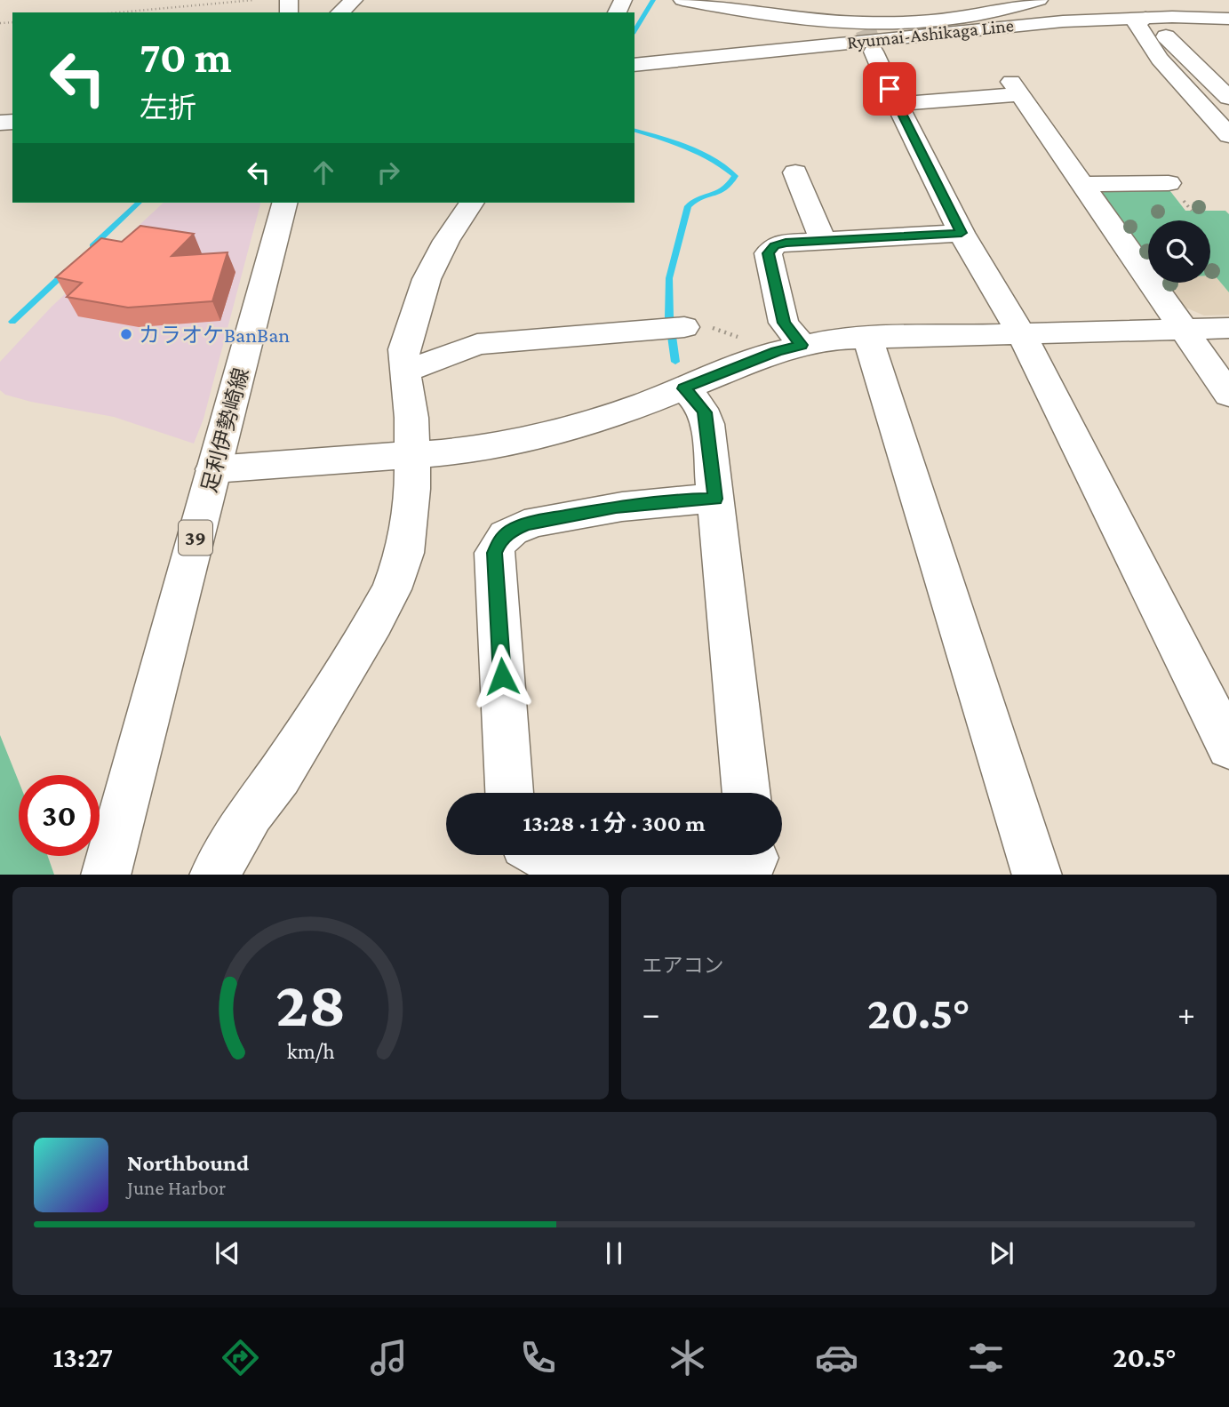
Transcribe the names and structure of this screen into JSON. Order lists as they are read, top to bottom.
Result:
{
  "streets": {
    "street": ["Ryumai-Ashikaga Line", "足利伊勢崎線", "39"]
  },
  "places": ["カラオケBanBan"],
  "page": {
    "turn": ["70 m", "左折"],
    "limit": "30",
    "trip": "13:28 · 1 分 · 300 m",
    "tile": "エアコン",
    "heat": ["−", "20.5°", "+"],
    "song": ["Northbound", "June Harbor"],
    "tabs": ["13:27", "20.5°"],
    "gauge": ["28", "km/h"]
  }
}
